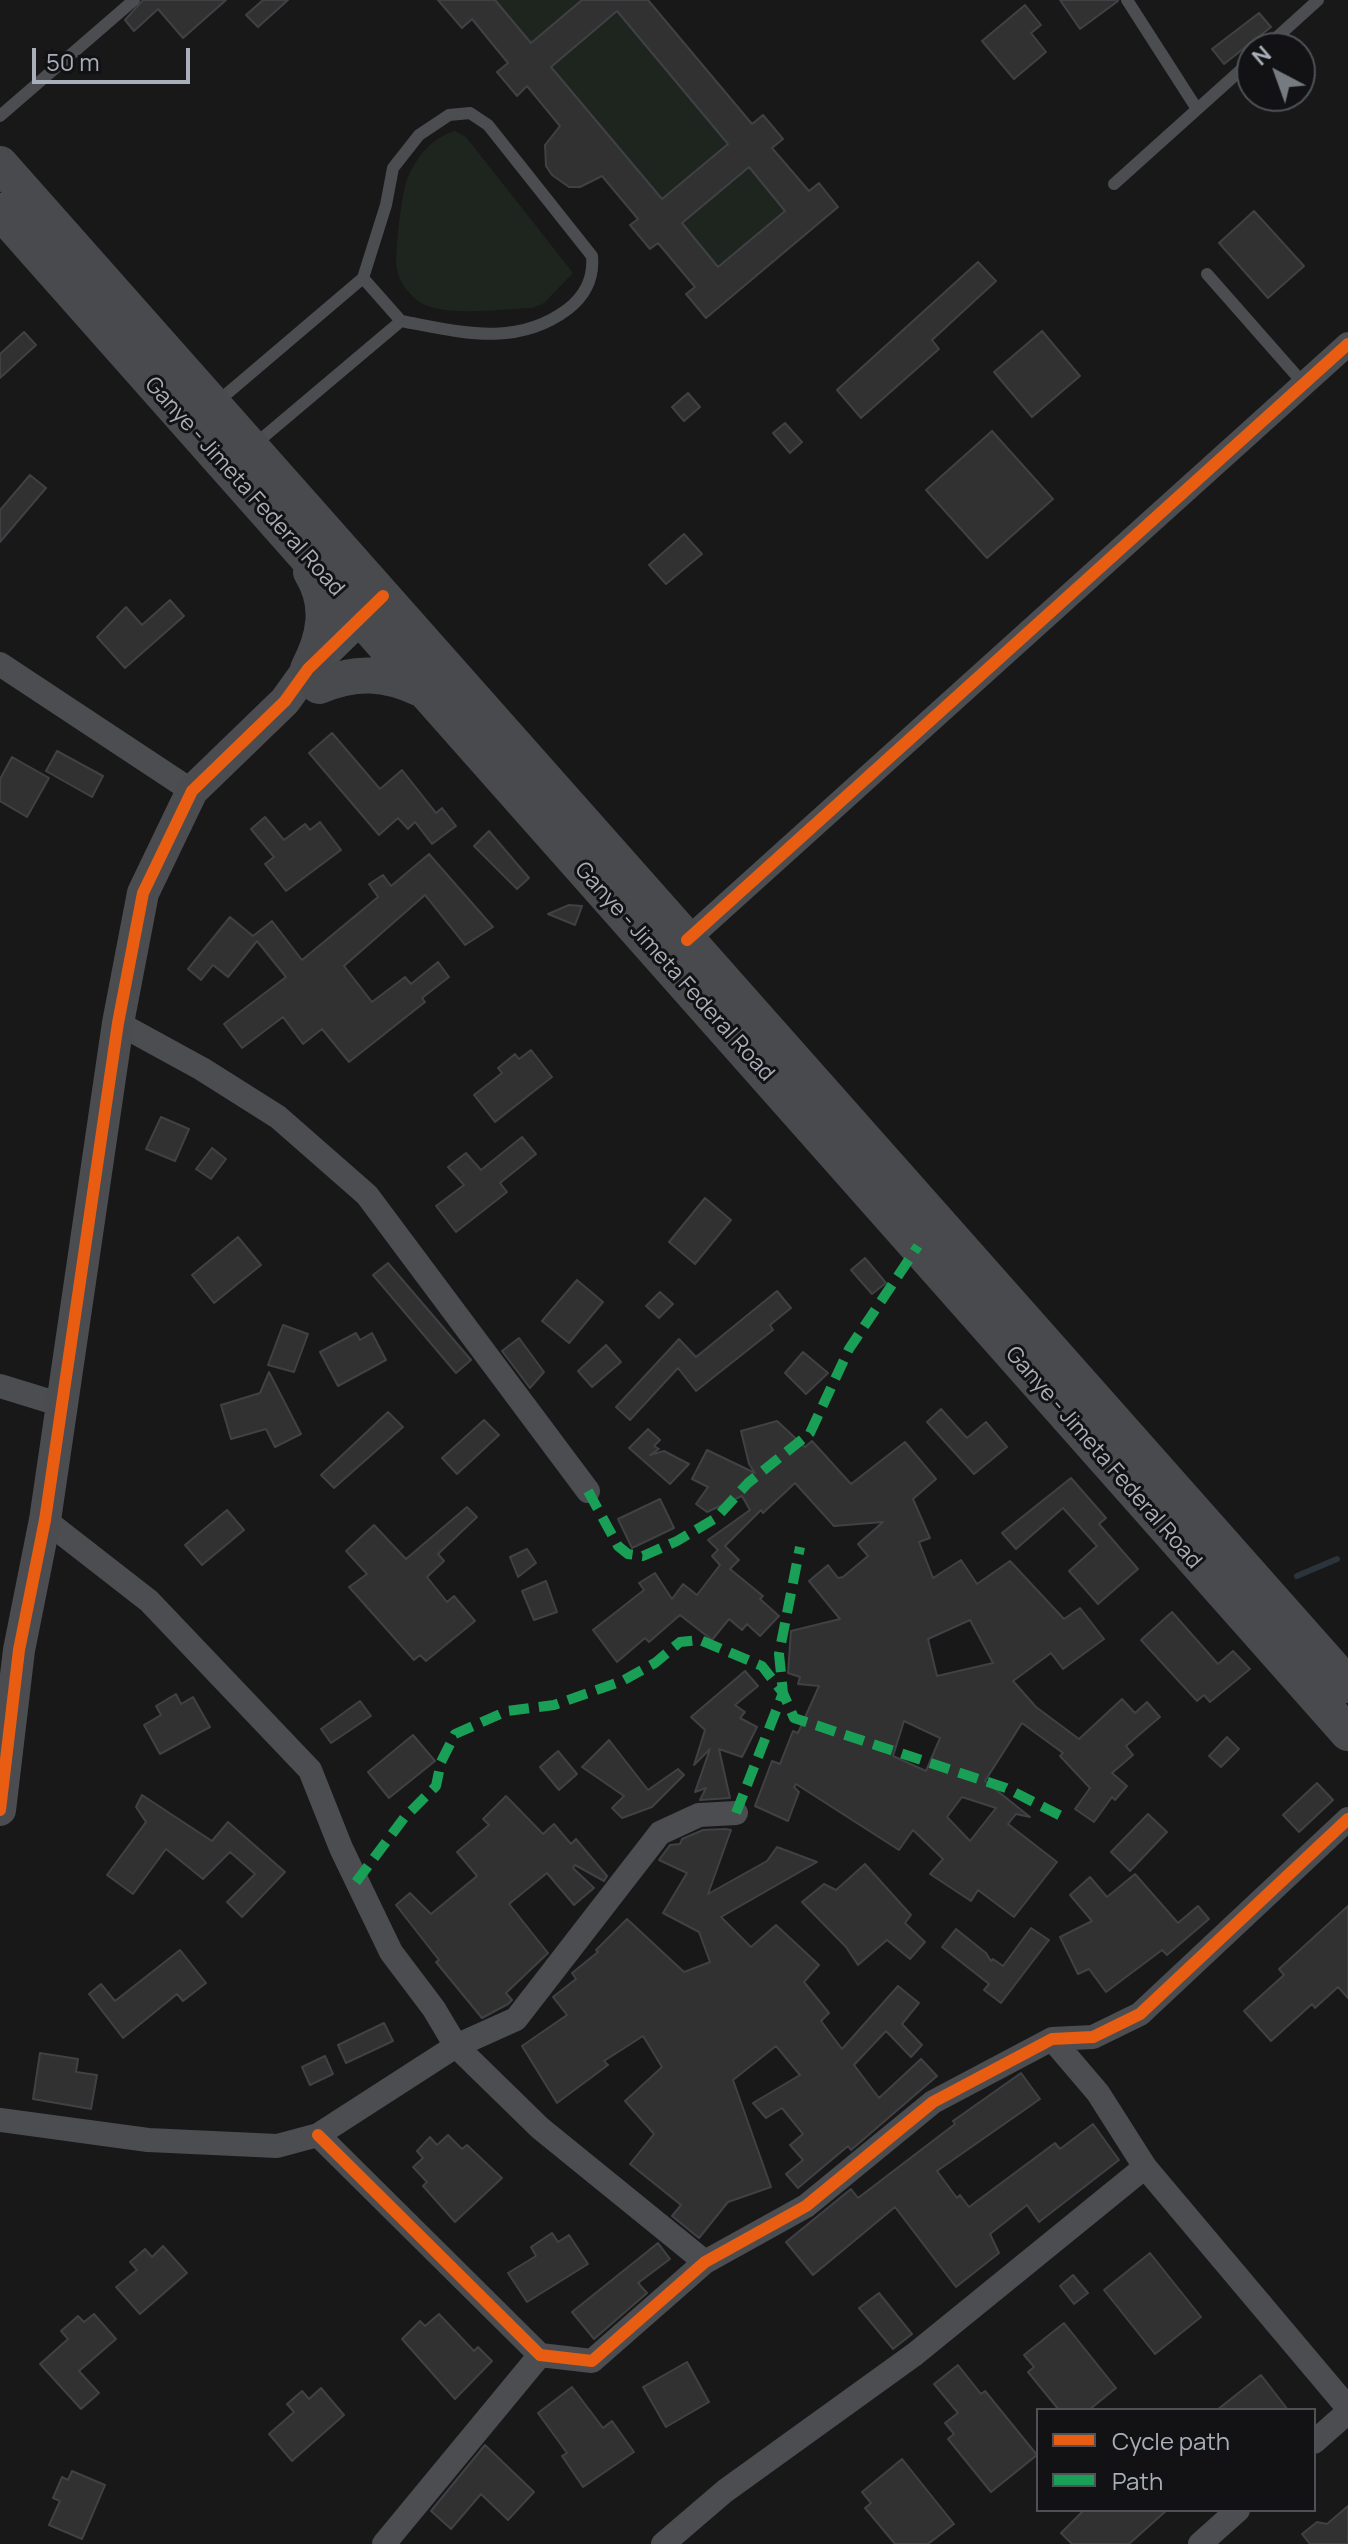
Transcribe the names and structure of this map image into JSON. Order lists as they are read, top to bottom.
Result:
{
  "streets": {
    "main road": ["Ganye - Jimeta Federal Road"]
  },
  "legend": ["Cycle path", "Path"],
  "scale_bar": "50 m",
  "north": "top left"
}
